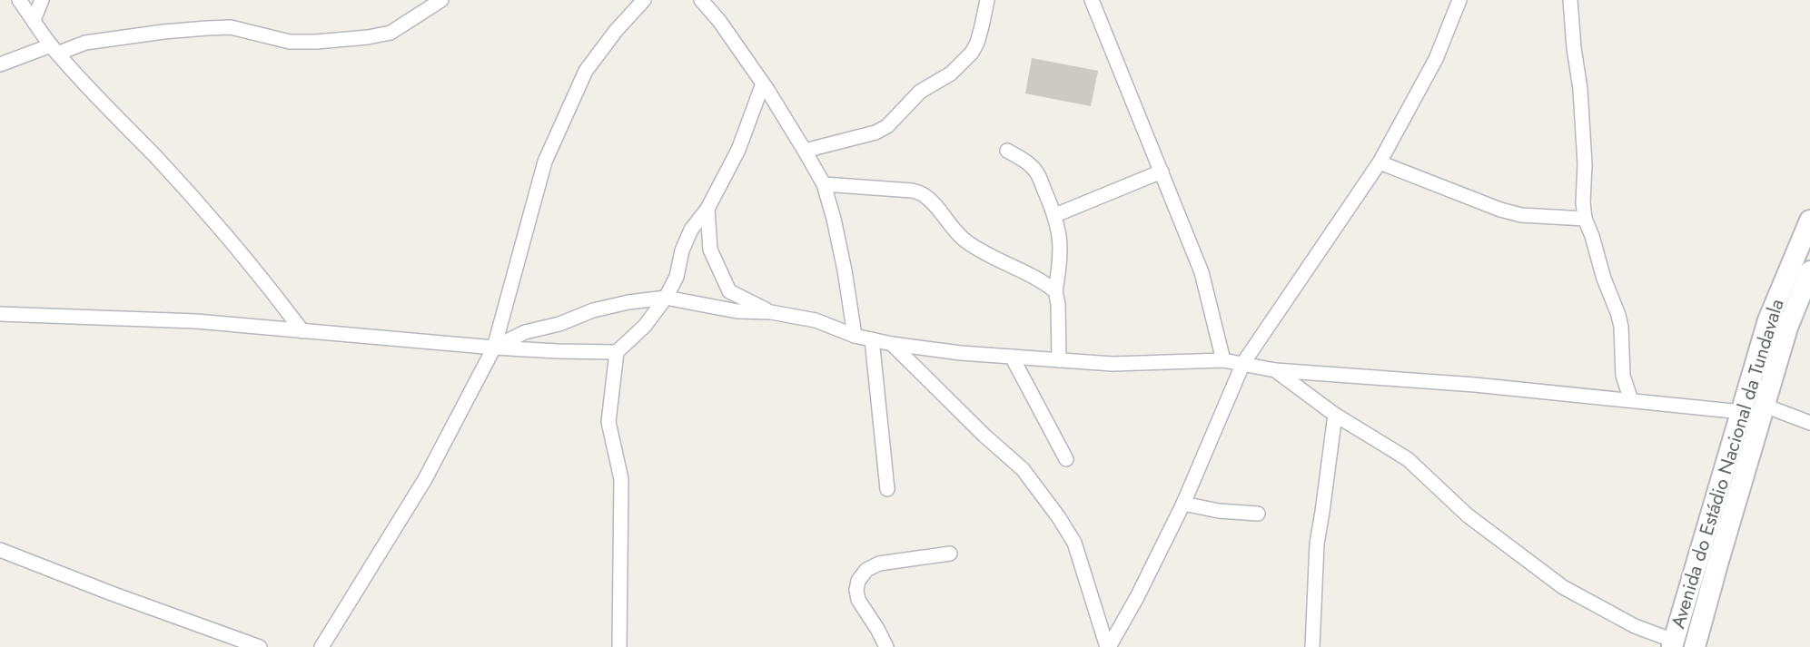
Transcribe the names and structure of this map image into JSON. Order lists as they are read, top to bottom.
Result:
{
  "streets": {
    "street": ["Avenida do Estádio Nacional da Tundavala"]
  }
}
